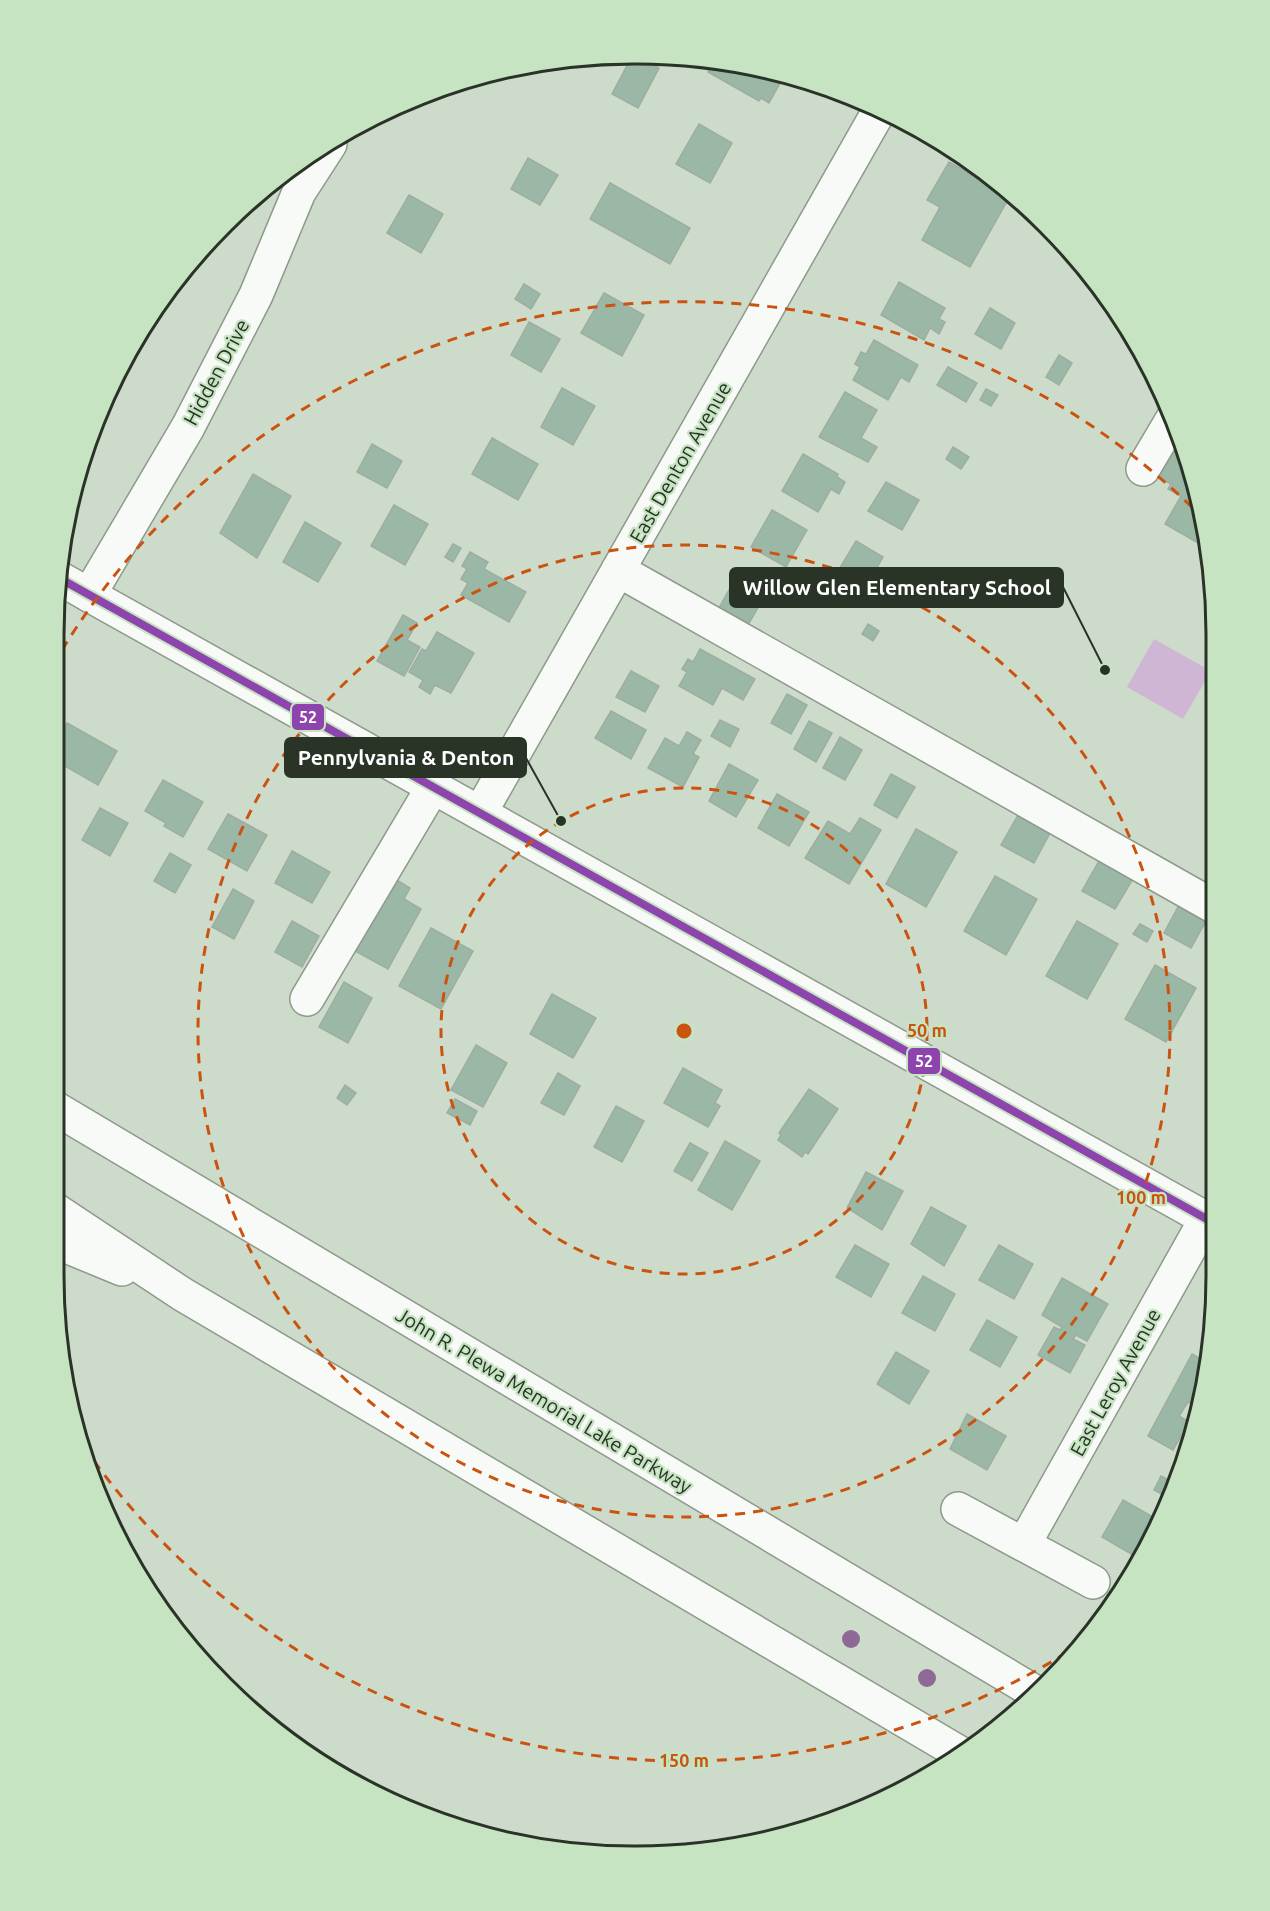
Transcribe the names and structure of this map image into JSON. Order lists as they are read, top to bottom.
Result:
{
  "streets": {
    "street": [
      "Hidden Drive",
      "East Denton Avenue",
      "East Leroy Avenue",
      "John R. Plewa Memorial Lake Parkway"
    ]
  },
  "places": ["Willow Glen Elementary School", "Pennylvania & Denton"],
  "lines": ["transit line 52"],
  "rings": ["50 m", "100 m", "150 m"]
}
